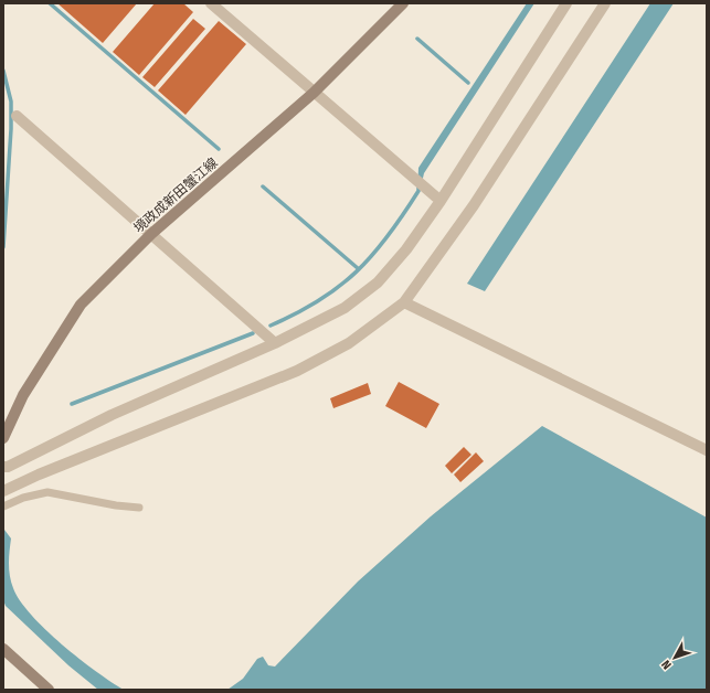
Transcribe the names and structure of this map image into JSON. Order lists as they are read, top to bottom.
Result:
{
  "streets": {
    "main road": ["境政成新田蟹江線"]
  },
  "north": "bottom left"
}
